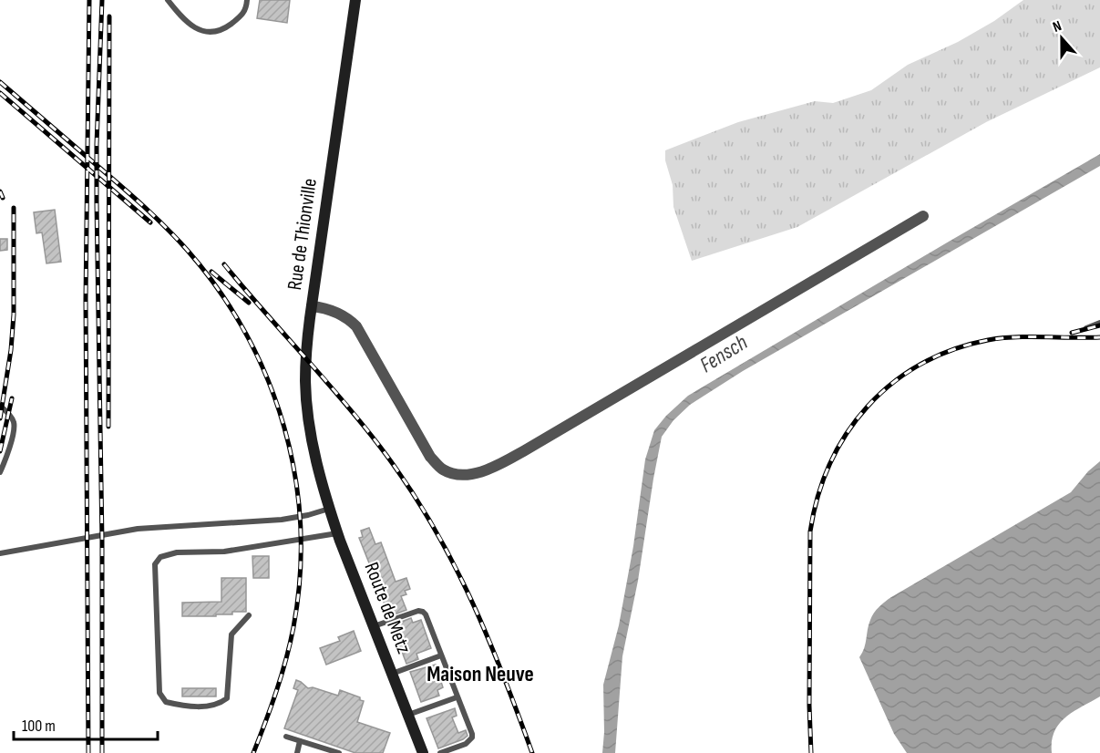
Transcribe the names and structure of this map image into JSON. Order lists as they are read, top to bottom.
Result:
{
  "streets": {
    "main road": ["Rue de Thionville", "Route de Metz"]
  },
  "crossings": [
    ["Rue de Thionville", "Route de Metz"]
  ],
  "districts": ["Maison Neuve"],
  "water": ["Fensch"],
  "scale_bar": "100 m",
  "north": "top"
}
